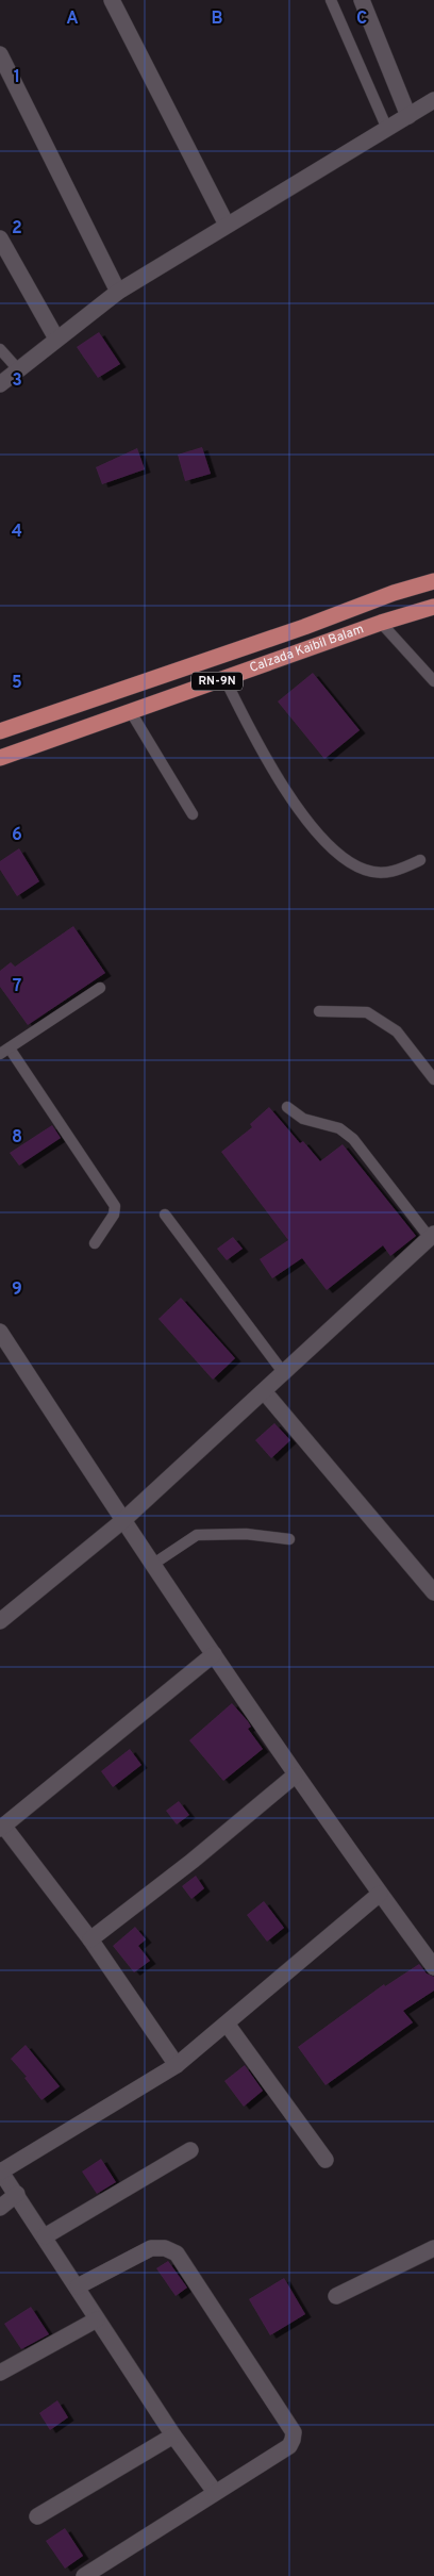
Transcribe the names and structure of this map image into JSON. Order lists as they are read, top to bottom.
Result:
{
  "streets": {
    "main road": ["Calzada Kaibil Balam", "RN-9N"]
  },
  "grid": {
    "columns": ["A", "B", "C"],
    "rows": [
      "1",
      "2",
      "3",
      "4",
      "5",
      "6",
      "7",
      "8",
      "9"
    ]
  }
}
